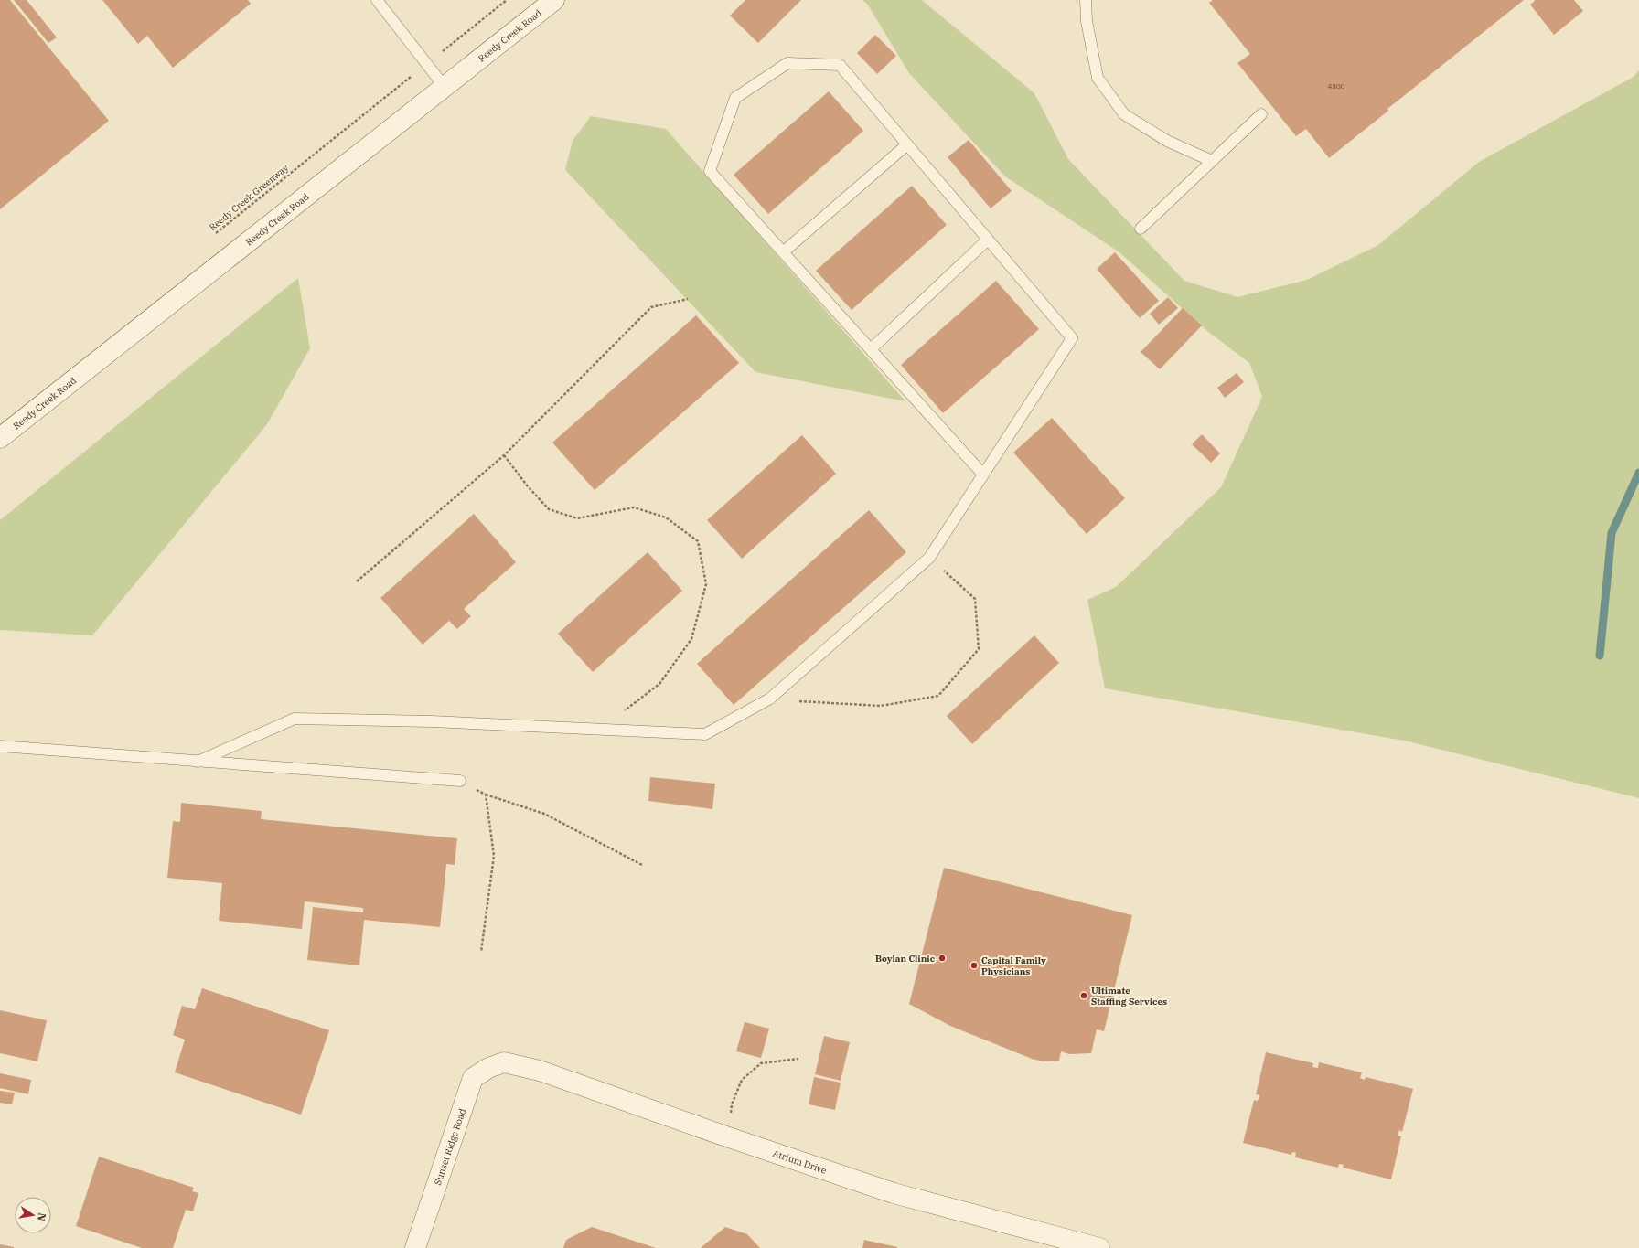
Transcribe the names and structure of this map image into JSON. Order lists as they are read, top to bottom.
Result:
{
  "streets": {
    "street": ["Reedy Creek Road", "Sunset Ridge Road", "Atrium Drive"],
    "path": ["Reedy Creek Greenway"]
  },
  "crossings": [
    ["Sunset Ridge Road", "Atrium Drive"]
  ],
  "places": ["Boylan Clinic", "Capital Family Physicians", "Ultimate Staffing Services"],
  "house_numbers": ["4300"],
  "north": "right"
}
